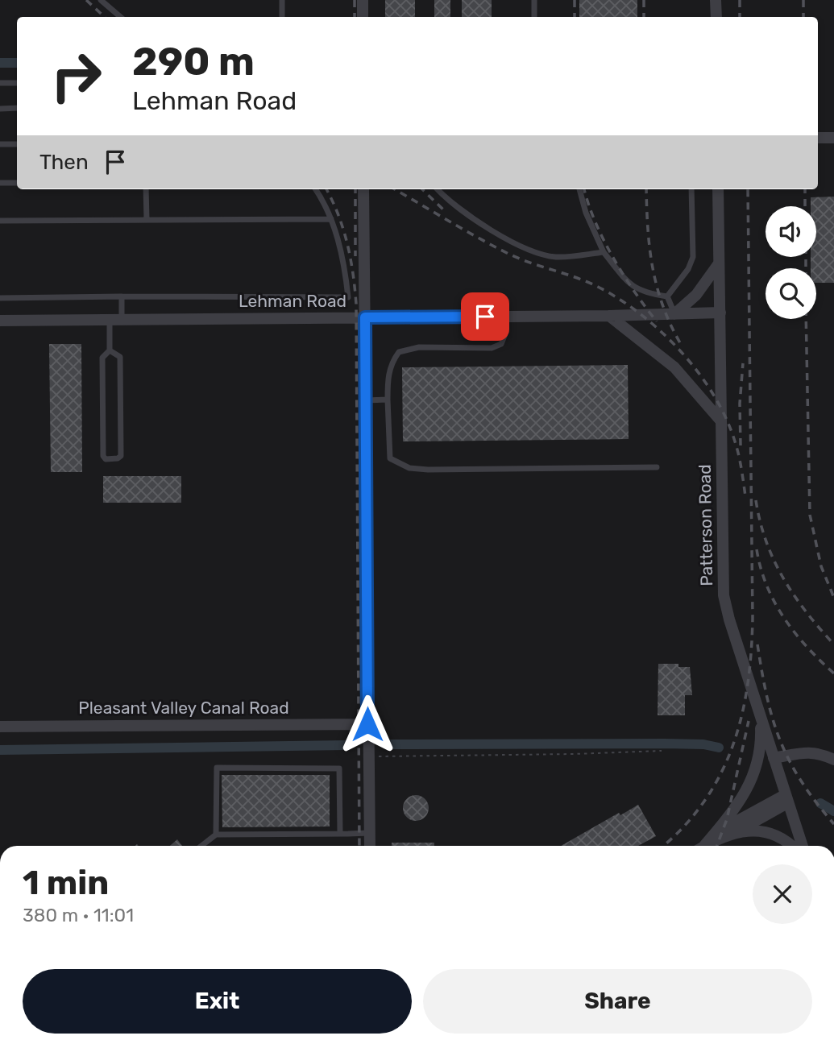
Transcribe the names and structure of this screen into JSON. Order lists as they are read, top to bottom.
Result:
{
  "streets": {
    "street": ["Lehman Road", "Patterson Road", "Pleasant Valley Canal Road"]
  },
  "crossings": [
    ["Lehman Road", "Patterson Road"]
  ],
  "page": {
    "turn": ["290 m", "Lehman Road"],
    "then": "Then",
    "heading": ["1 min", "380 m · 11:01"],
    "buttons": ["Exit", "Share"]
  }
}
